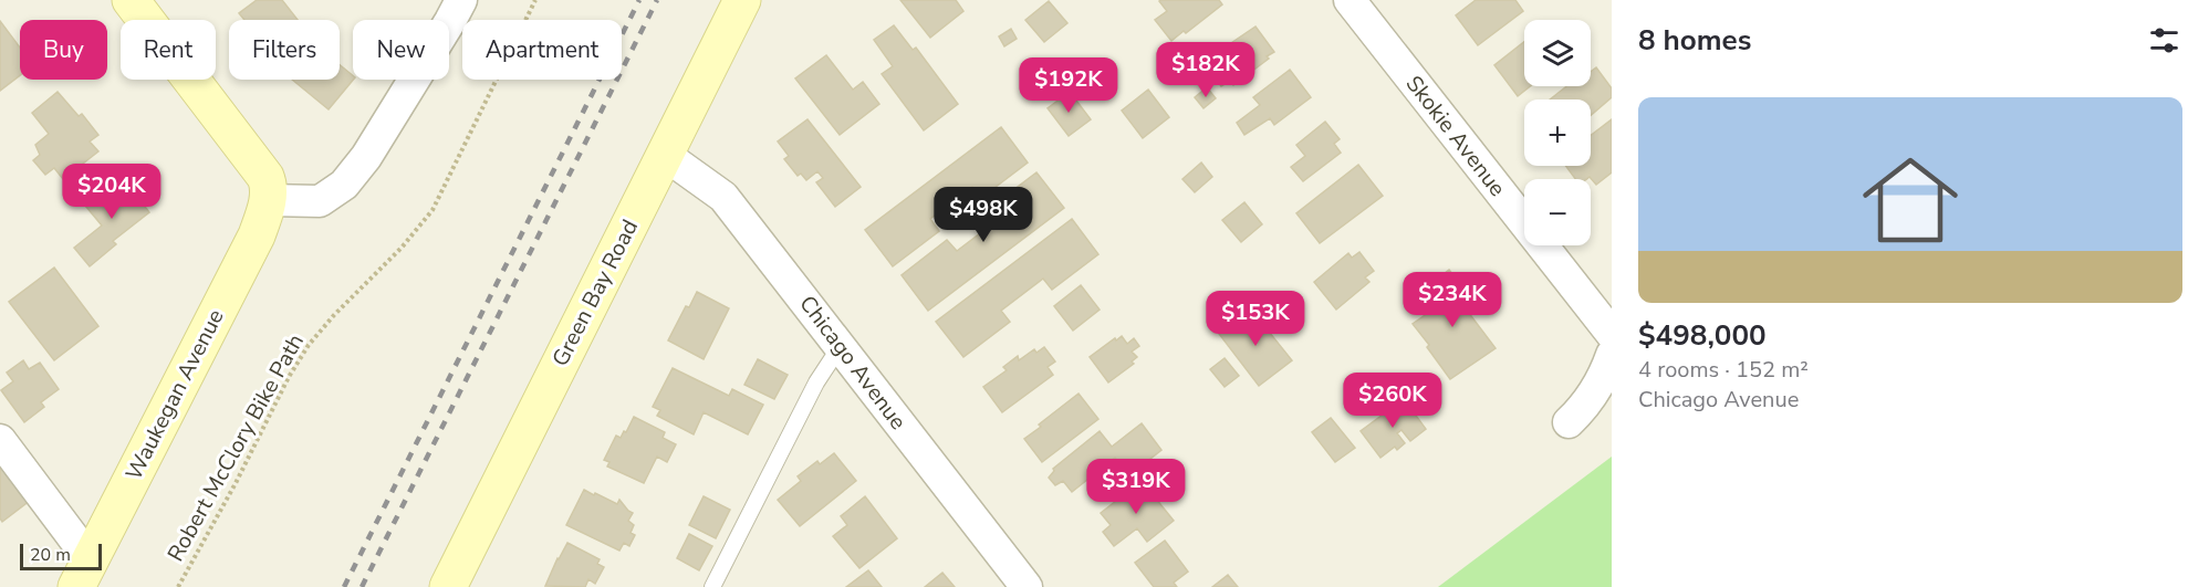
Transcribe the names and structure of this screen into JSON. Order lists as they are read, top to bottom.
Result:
{
  "streets": {
    "street": [
      "Skokie Avenue",
      "Green Bay Road",
      "Chicago Avenue",
      "Waukegan Avenue"
    ],
    "path": ["Robert McClory Bike Path"]
  },
  "crossings": [
    ["Green Bay Road", "Chicago Avenue"]
  ],
  "scale_bar": "20 m",
  "page": {
    "heading": "8 homes",
    "map_buttons": ["+", "−"],
    "chip": [
      "Buy",
      "Rent",
      "Filters",
      "New",
      "Apartment"
    ],
    "price": [
      "$182K",
      "$192K",
      "$204K",
      "$498K",
      "$234K",
      "$153K",
      "$260K",
      "$319K"
    ],
    "list": [
      {
        "name": "$498,000",
        "note": "4 rooms · 152 m² · Chicago Avenue"
      }
    ],
    "scale": "20 m"
  }
}
